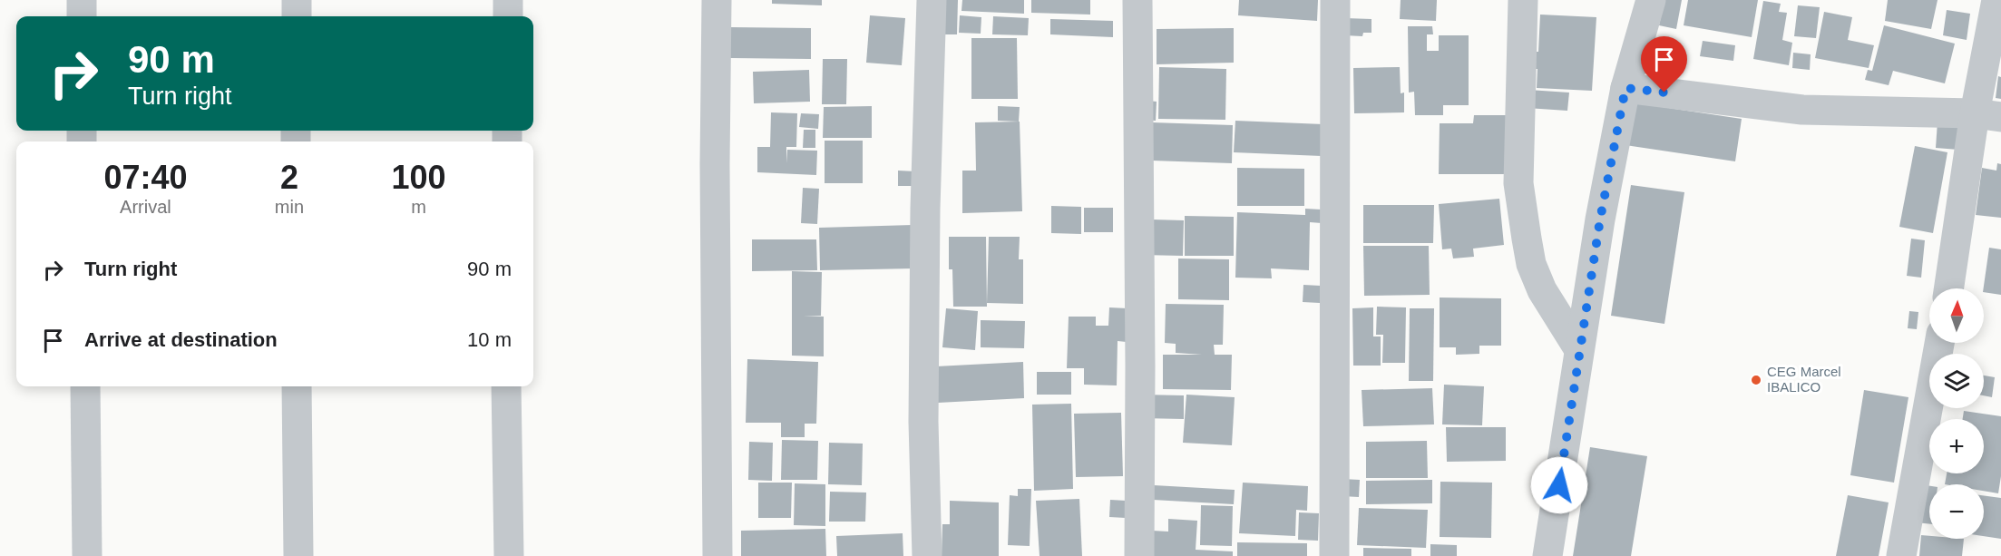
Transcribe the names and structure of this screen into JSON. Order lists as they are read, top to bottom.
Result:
{
  "places": ["CEG Marcel IBALICO"],
  "north": "top",
  "page": {
    "turn": ["90 m", "Turn right"],
    "eta": [
      "07:40",
      "Arrival",
      "2",
      "min",
      "100",
      "m"
    ],
    "list": [
      {
        "name": "Turn right",
        "value": "90 m"
      },
      {
        "name": "Arrive at destination",
        "value": "10 m"
      }
    ],
    "map_buttons": ["+", "−"]
  }
}
